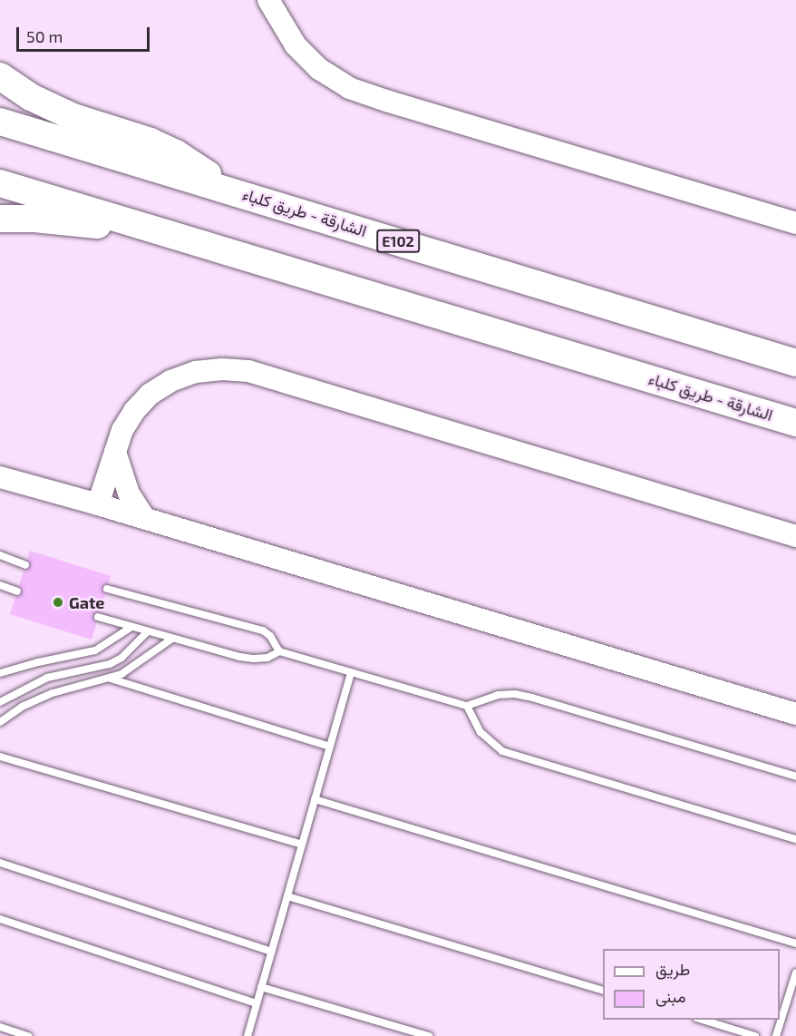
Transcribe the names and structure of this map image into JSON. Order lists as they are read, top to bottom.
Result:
{
  "streets": {
    "highway": ["الشارقة - طريق كلباء", "E102"]
  },
  "places": ["Gate"],
  "legend": ["طريق", "مبنى"],
  "scale_bar": "50 m"
}
